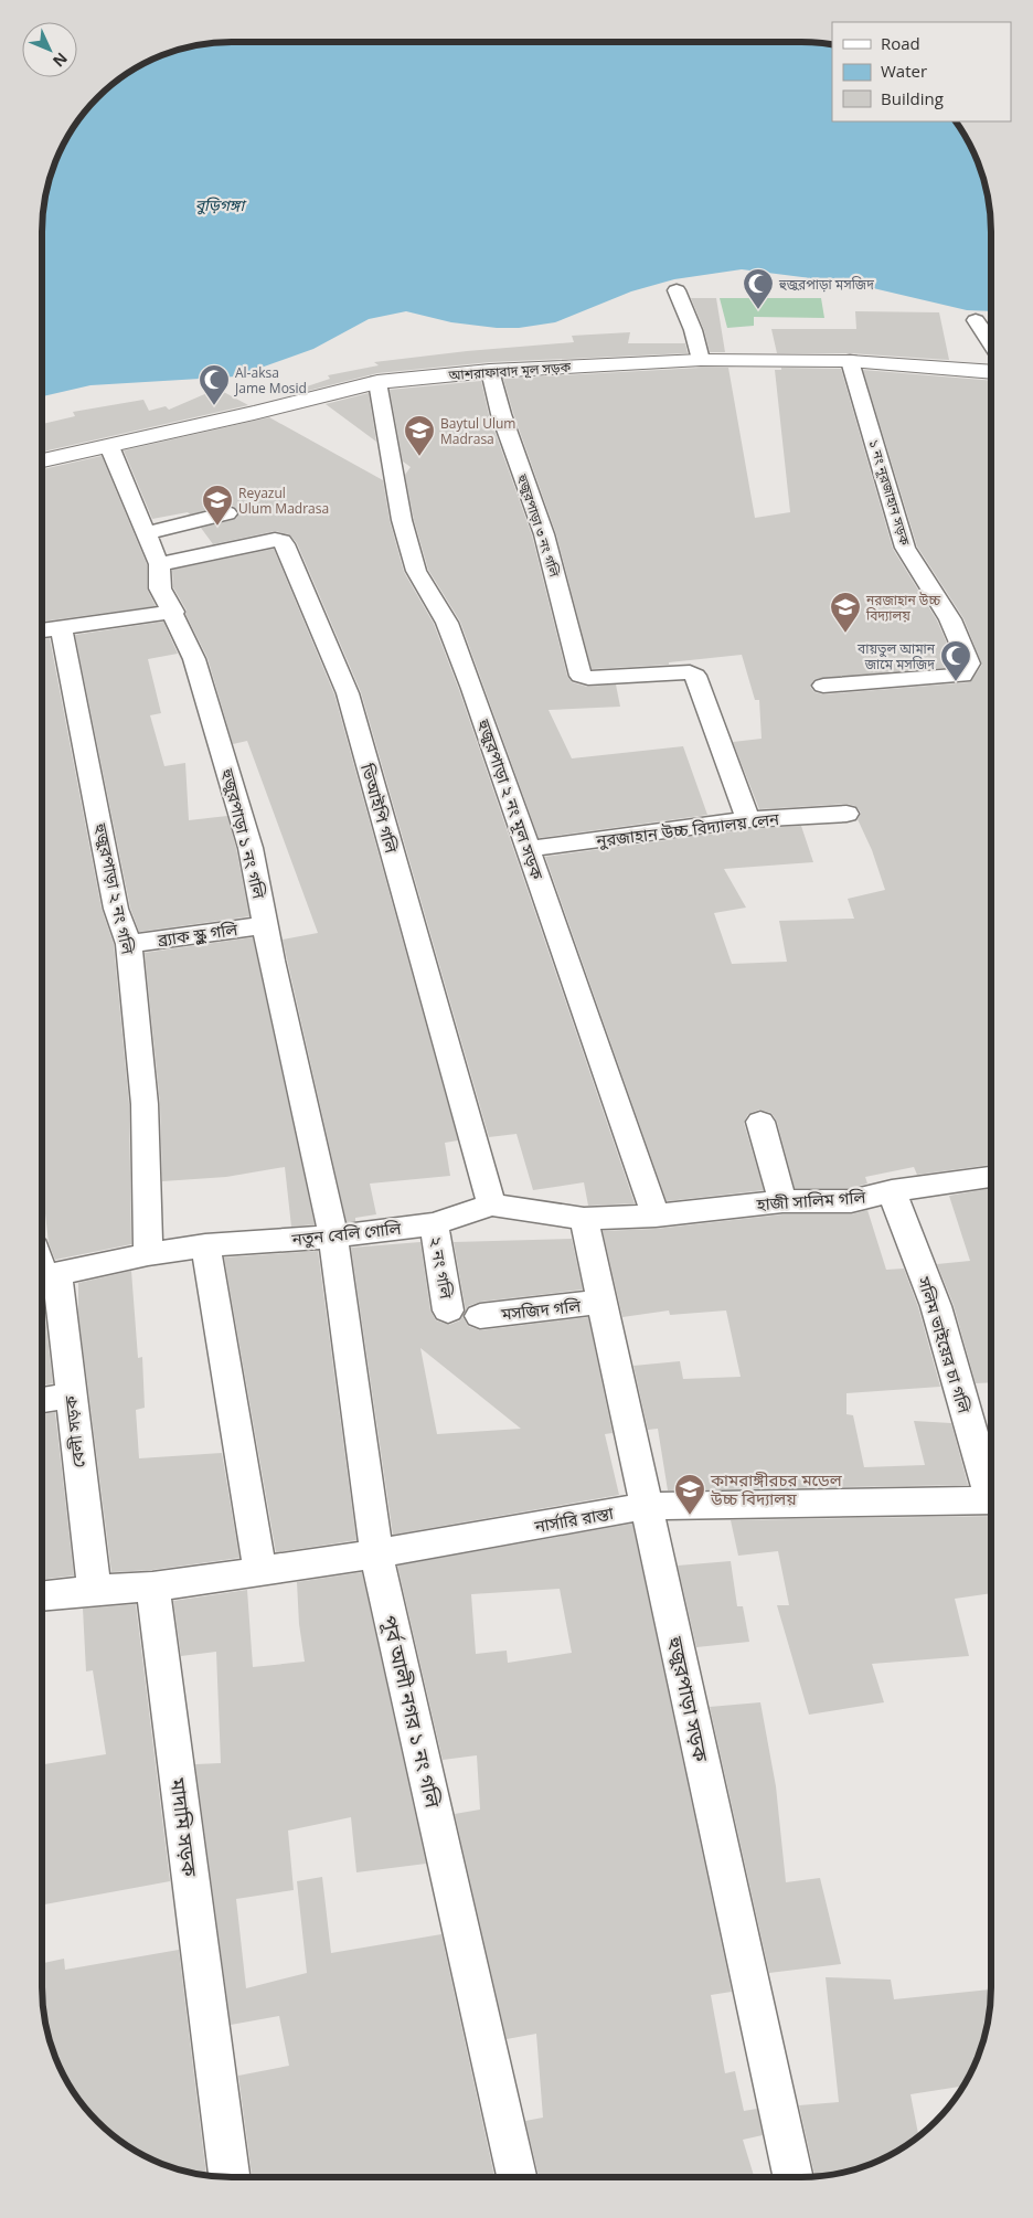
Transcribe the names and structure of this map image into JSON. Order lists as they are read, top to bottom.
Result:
{
  "streets": {
    "street": [
      "আশরাফাবাদ মূল সড়ক",
      "১ নং নূরজাহান সড়ক",
      "হুজুরপাড়া ৩ নং গলি",
      "হুজুরপাড়া ২ নং মূল সড়ক",
      "ভিআইপি গলি",
      "নুরজাহান উচ্চ বিদ্যালয় লেন",
      "হুজুরপাড়া ১ নং গলি",
      "হুজুরপাড়া ২ নং গলি",
      "ব্র্যাক স্কুল গলি",
      "হাজী সালিম গলি",
      "নতুন বেলি গোলি",
      "২ নং গলি",
      "মসজিদ গলি",
      "সলিম ভাইয়ের চা গলি",
      "বেলী সড়ক",
      "নার্সারি রাস্তা",
      "হুজুরপাড়া সড়ক",
      "পূর্ব আলী নগর ১ নং গলি",
      "মাদামি সড়ক"
    ]
  },
  "crossings": [
    ["আশরাফাবাদ মূল সড়ক", "১ নং নূরজাহান সড়ক"],
    ["আশরাফাবাদ মূল সড়ক", "হুজুরপাড়া ৩ নং গলি"],
    ["আশরাফাবাদ মূল সড়ক", "হুজুরপাড়া ২ নং মূল সড়ক"],
    ["আশরাফাবাদ মূল সড়ক", "হুজুরপাড়া ১ নং গলি"],
    ["হুজুরপাড়া ৩ নং গলি", "নুরজাহান উচ্চ বিদ্যালয় লেন"],
    ["হুজুরপাড়া ২ নং মূল সড়ক", "নুরজাহান উচ্চ বিদ্যালয় লেন"],
    ["হুজুরপাড়া ২ নং মূল সড়ক", "হাজী সালিম গলি"],
    ["হুজুরপাড়া ২ নং মূল সড়ক", "নতুন বেলি গোলি"],
    ["ভিআইপি গলি", "হুজুরপাড়া ১ নং গলি"],
    ["ভিআইপি গলি", "নতুন বেলি গোলি"],
    ["হুজুরপাড়া ১ নং গলি", "ব্র্যাক স্কুল গলি"],
    ["হুজুরপাড়া ১ নং গলি", "নতুন বেলি গোলি"],
    ["হুজুরপাড়া ১ নং গলি", "পূর্ব আলী নগর ১ নং গলি"],
    ["হুজুরপাড়া ২ নং গলি", "ব্র্যাক স্কুল গলি"],
    ["হুজুরপাড়া ২ নং গলি", "নতুন বেলি গোলি"],
    ["হাজী সালিম গলি", "নতুন বেলি গোলি"],
    ["হাজী সালিম গলি", "সলিম ভাইয়ের চা গলি"],
    ["নতুন বেলি গোলি", "২ নং গলি"],
    ["নতুন বেলি গোলি", "বেলী সড়ক"],
    ["নতুন বেলি গোলি", "হুজুরপাড়া সড়ক"],
    ["নতুন বেলি গোলি", "পূর্ব আলী নগর ১ নং গলি"],
    ["মসজিদ গলি", "হুজুরপাড়া সড়ক"],
    ["নার্সারি রাস্তা", "হুজুরপাড়া সড়ক"],
    ["নার্সারি রাস্তা", "পূর্ব আলী নগর ১ নং গলি"],
    ["নার্সারি রাস্তা", "মাদামি সড়ক"]
  ],
  "water": ["বুড়িগঙ্গা"],
  "places": {
    "mosque": ["হুজুরপাড়া মসজিদ", "Al-aksa Jame Mosid", "বায়তুল আমান জামে মসজিদ"],
    "school or university": [
      "Baytul Ulum Madrasa",
      "Reyazul Ulum Madrasa",
      "নুরজাহান উচ্চ বিদ্যালয়",
      "কামরাঙ্গীরচর মডেল উচ্চ বিদ্যালয়"
    ]
  },
  "legend": ["Road", "Water", "Building"],
  "north": "bottom right"
}
